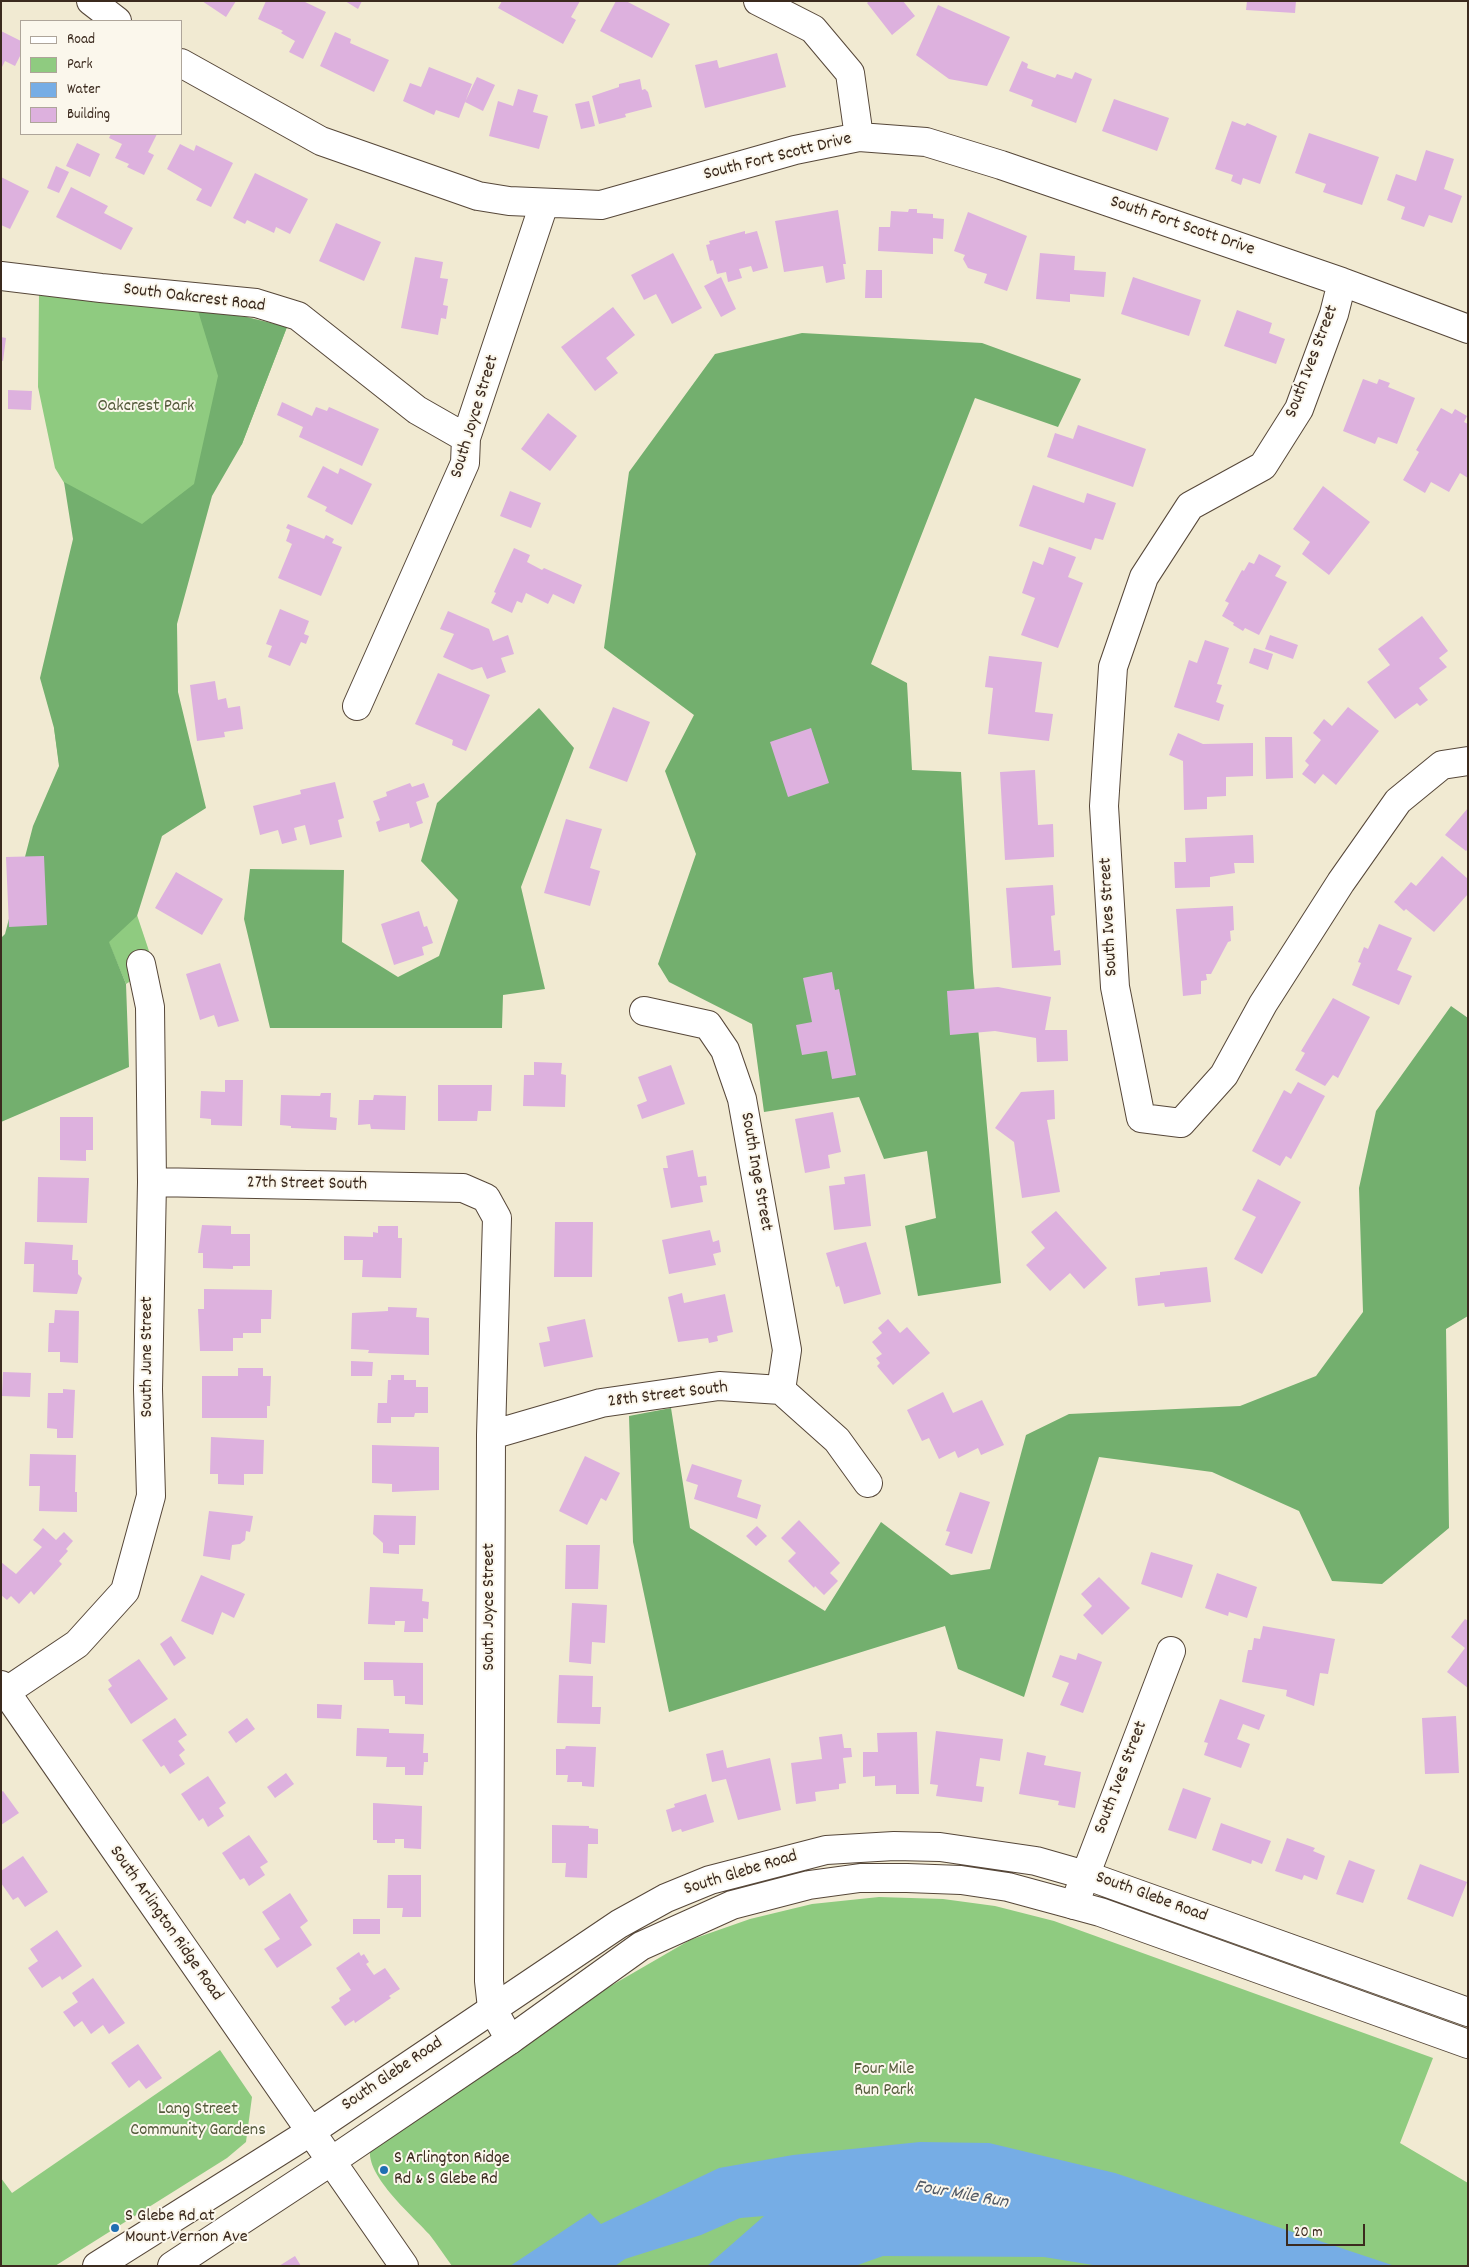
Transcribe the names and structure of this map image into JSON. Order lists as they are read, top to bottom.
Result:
{
  "streets": {
    "street": [
      "South Fort Scott Drive",
      "South Oakcrest Road",
      "South Ives Street",
      "South Joyce Street",
      "South Inge Street",
      "27th Street South",
      "South June Street",
      "28th Street South",
      "South Glebe Road",
      "South Arlington Ridge Road"
    ]
  },
  "crossings": [
    ["South Fort Scott Drive", "South Ives Street"],
    ["South Fort Scott Drive", "South Joyce Street"],
    ["South Oakcrest Road", "South Joyce Street"],
    ["South Ives Street", "South Glebe Road"],
    ["South Joyce Street", "27th Street South"],
    ["South Joyce Street", "28th Street South"],
    ["South Joyce Street", "South Glebe Road"],
    ["South Inge Street", "28th Street South"],
    ["27th Street South", "South June Street"],
    ["South June Street", "South Arlington Ridge Road"],
    ["South Glebe Road", "South Arlington Ridge Road"]
  ],
  "water": ["Four Mile Run"],
  "parks": ["Oakcrest Park", "Four Mile Run Park", "Lang Street Community Gardens"],
  "places": ["S Arlington Ridge Rd & S Glebe Rd", "S Glebe Rd at Mount Vernon Ave"],
  "legend": [
    "Road",
    "Park",
    "Water",
    "Building"
  ],
  "scale_bar": "20 m"
}
